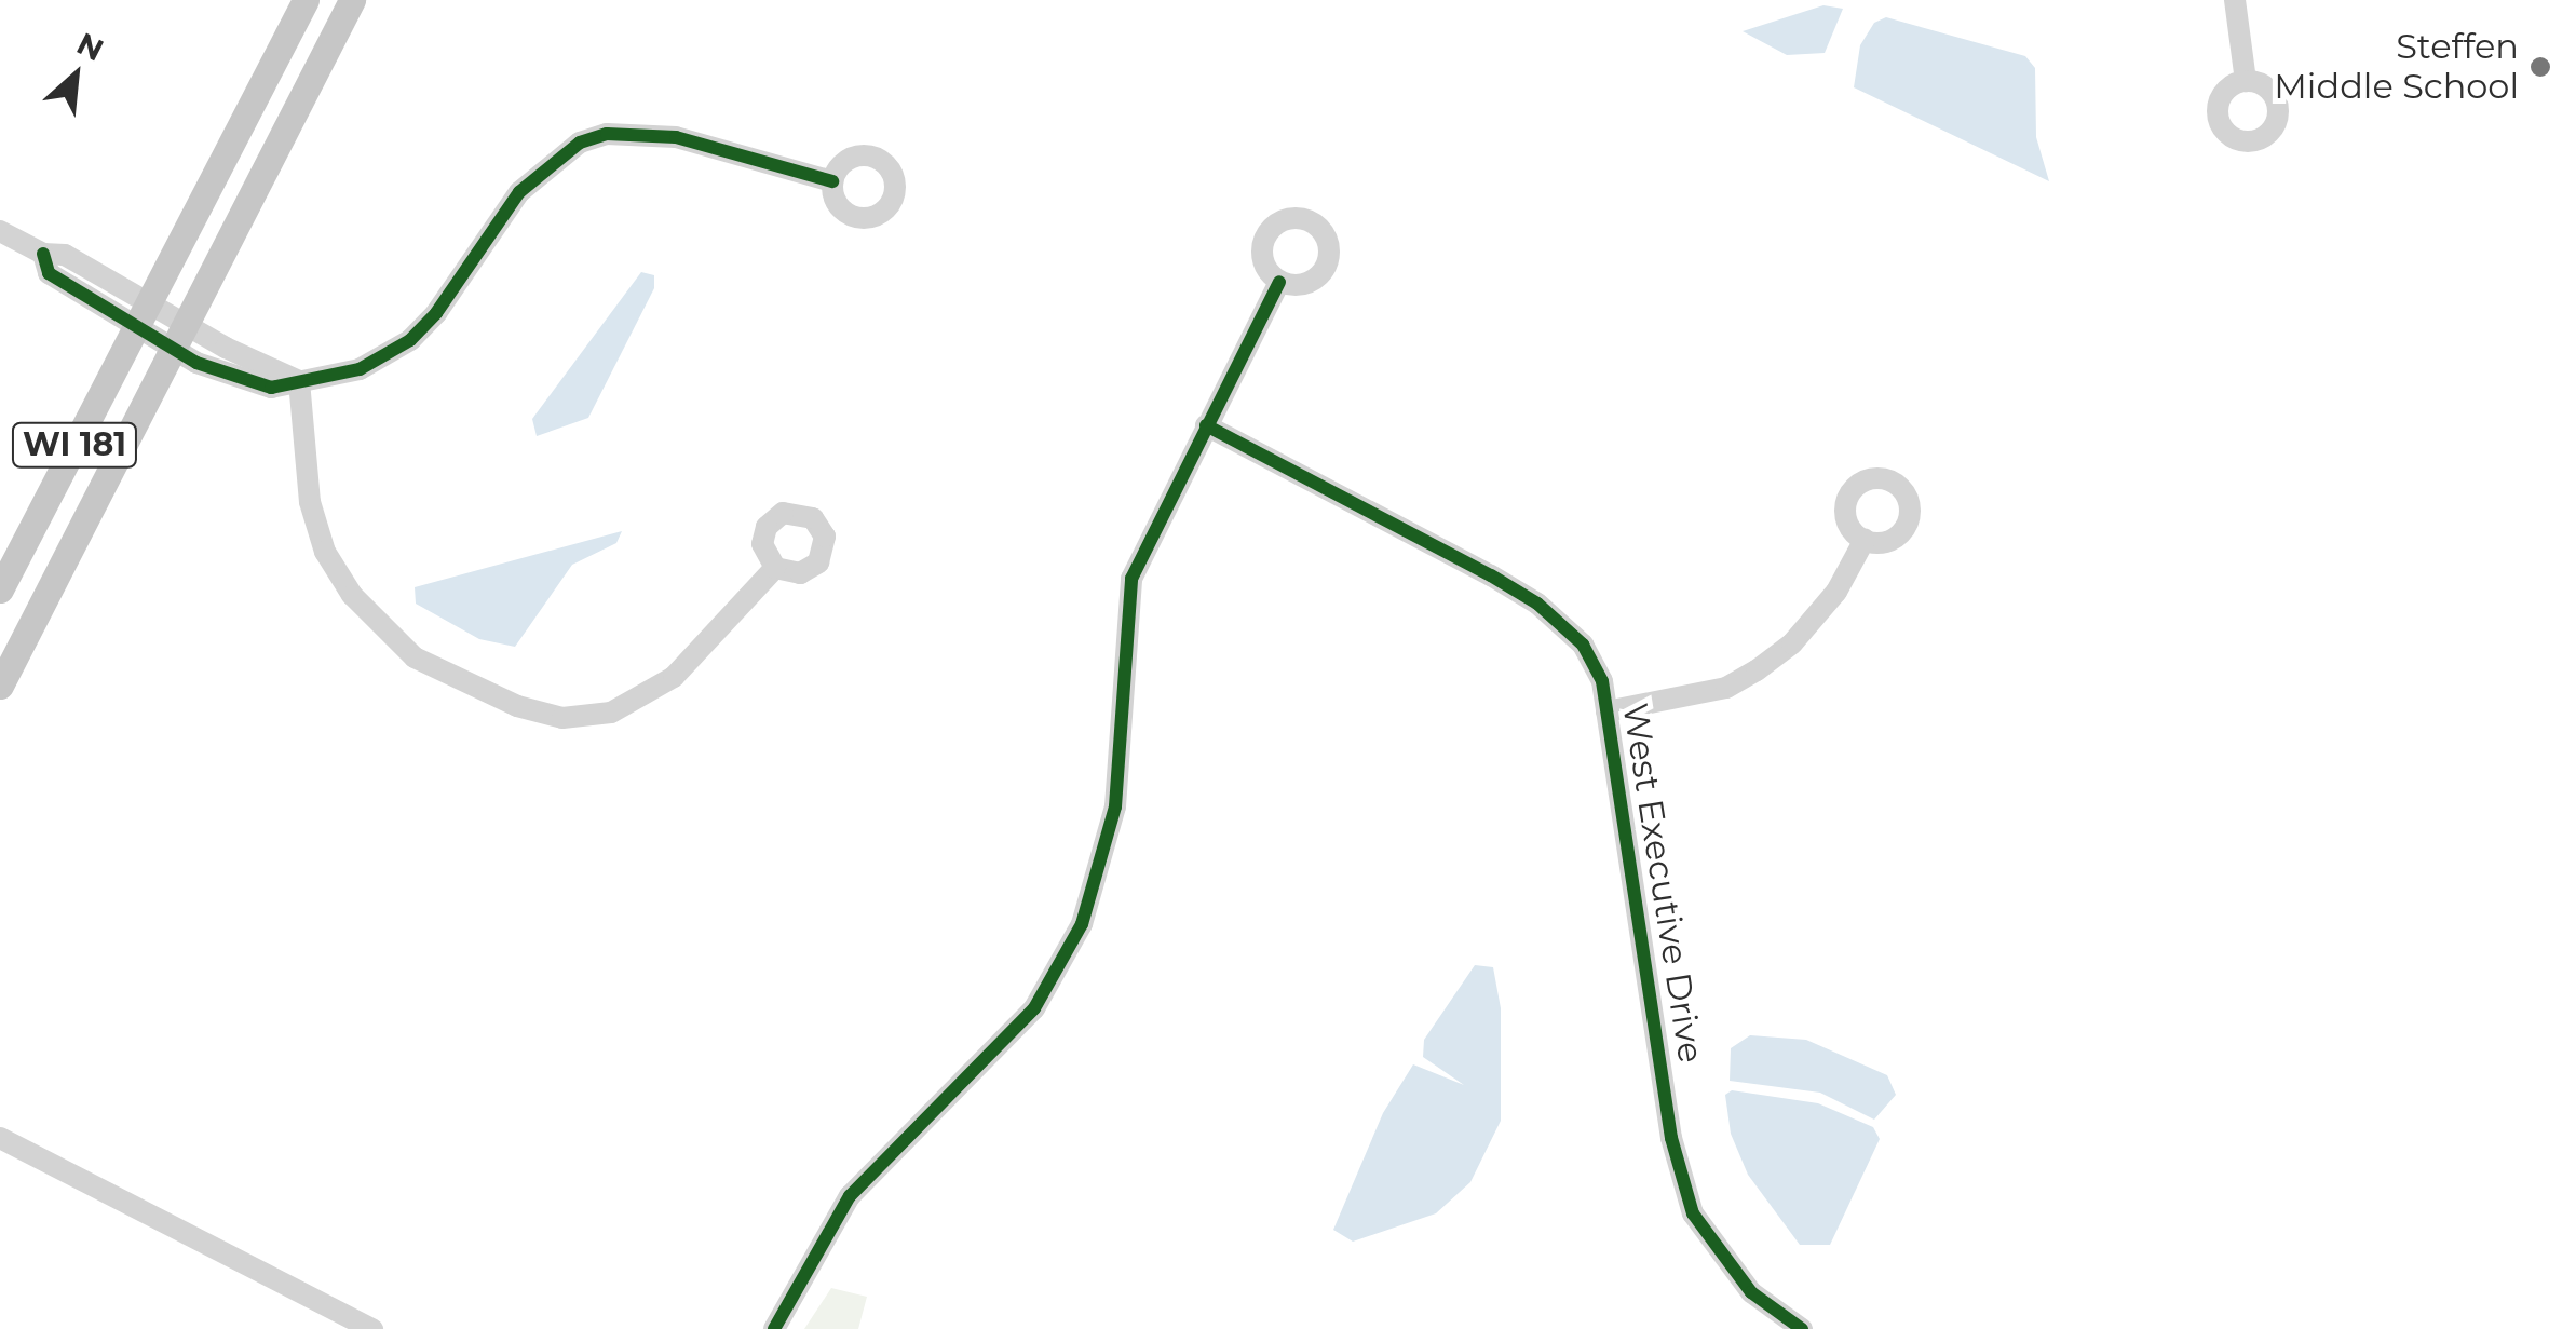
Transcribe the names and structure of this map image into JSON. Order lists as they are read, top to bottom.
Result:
{
  "streets": {
    "main road": ["WI 181"],
    "street": ["West Executive Drive"]
  },
  "places": ["Steffen Middle School"],
  "north": "top right"
}
